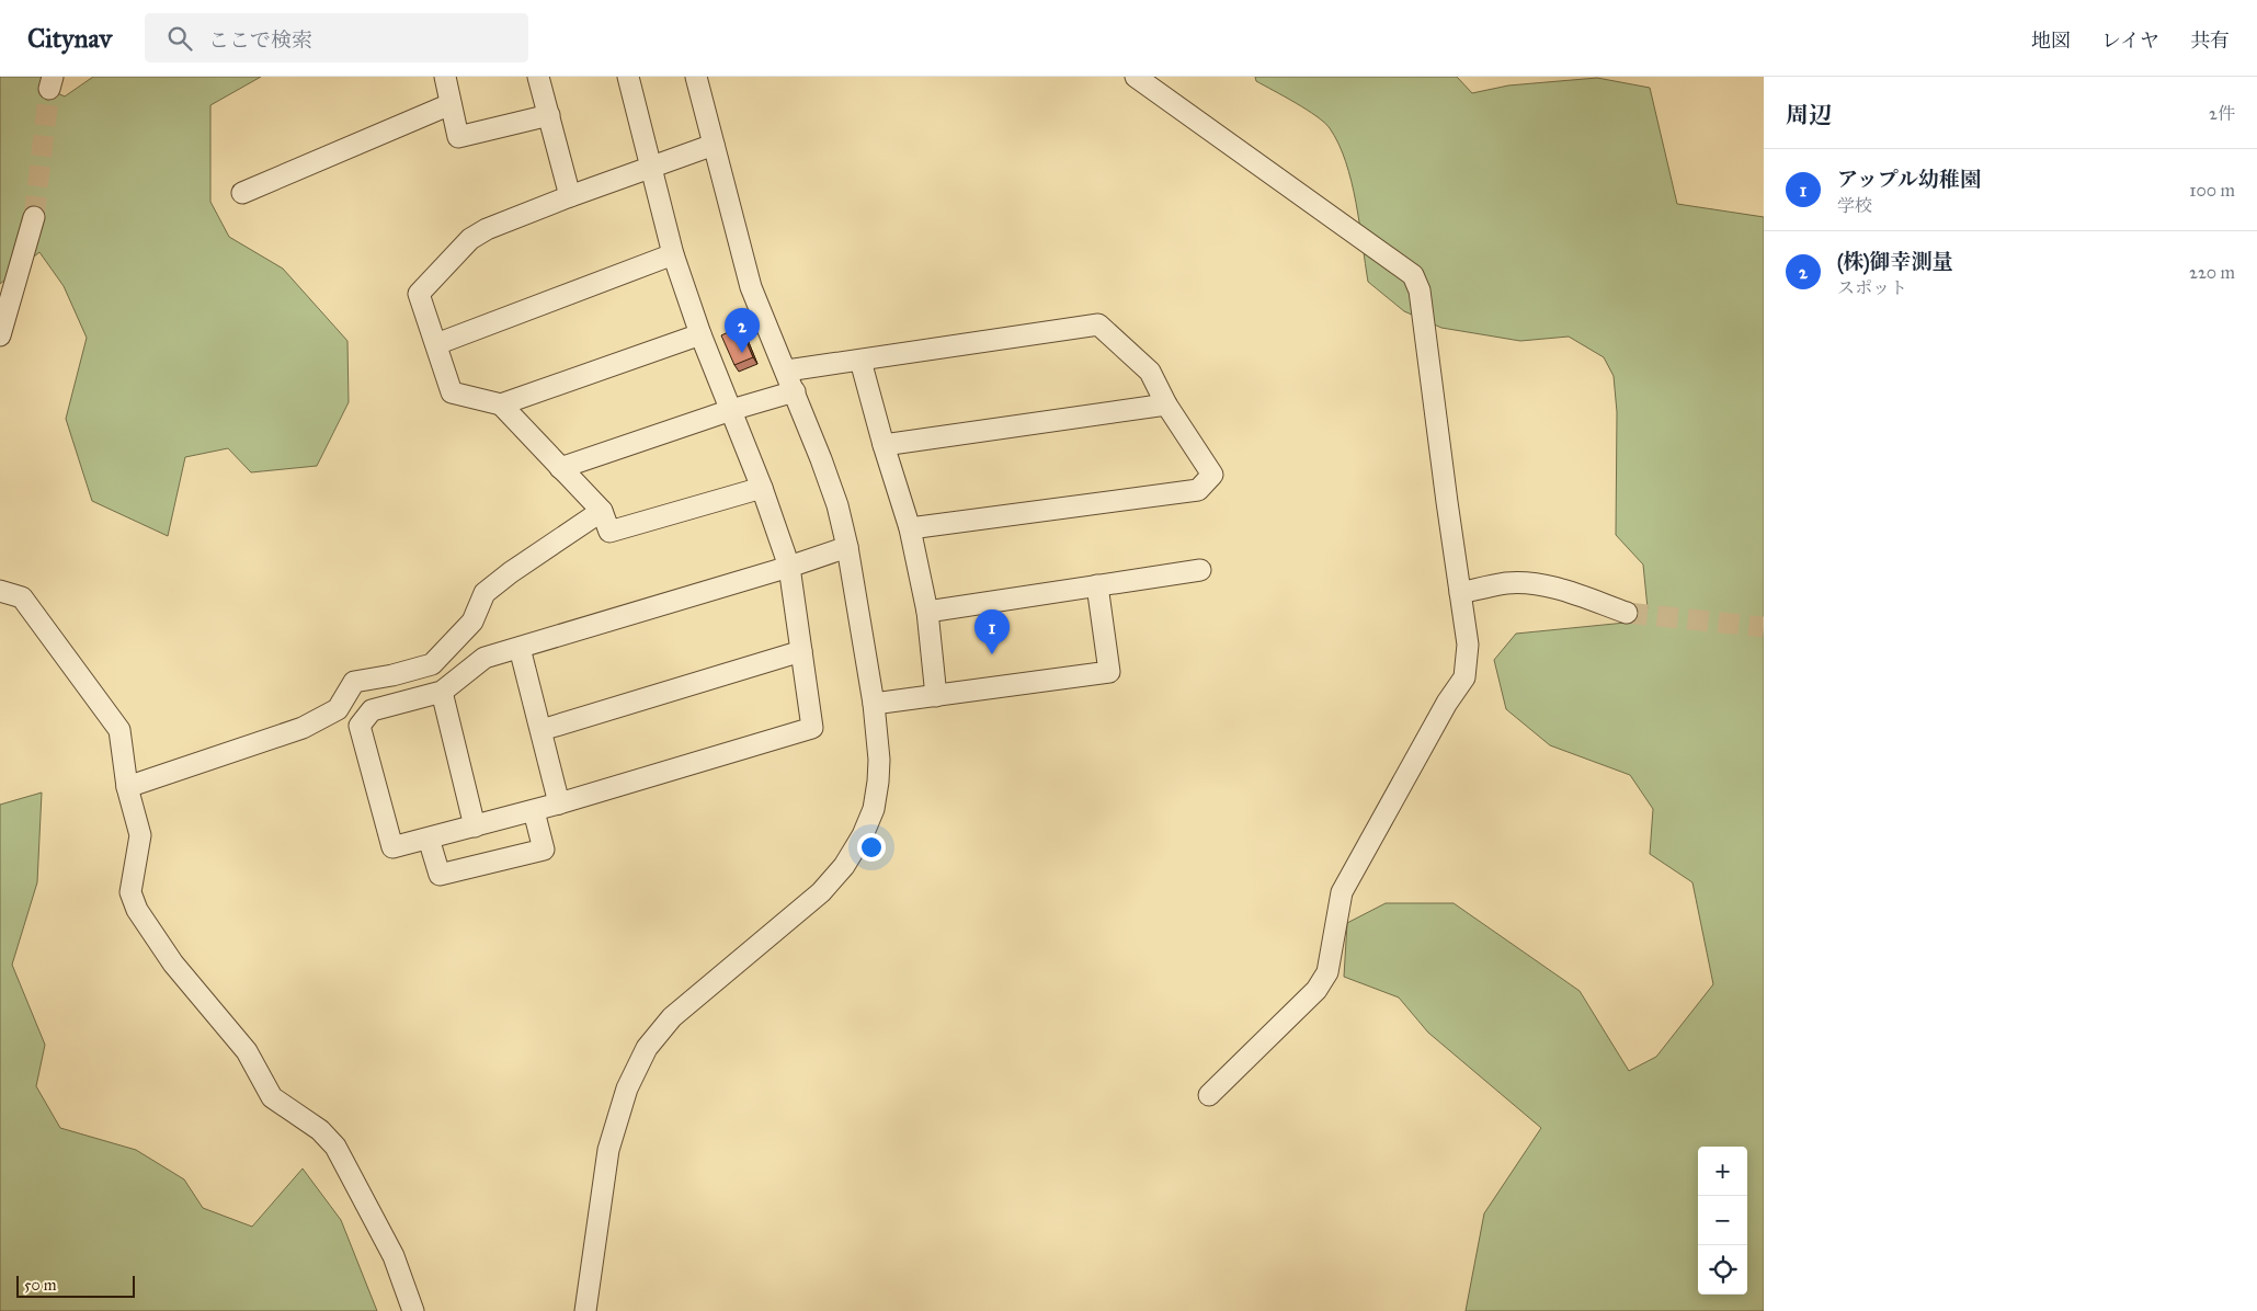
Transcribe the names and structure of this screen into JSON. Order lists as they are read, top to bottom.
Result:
{
  "scale_bar": "50 m",
  "page": {
    "header": "Citynav",
    "search": "ここで検索",
    "nav": ["地図", "レイヤ", "共有"],
    "heading": ["周辺", "2件"],
    "list": [
      {
        "mark": "1",
        "name": "アップル幼稚園",
        "note": "学校",
        "value": "100 m"
      },
      {
        "mark": "2",
        "name": "(株)御幸測量",
        "note": "スポット",
        "value": "220 m"
      }
    ],
    "pins": ["2", "1"],
    "map_buttons": ["+", "−"],
    "scale": "50 m"
  }
}
